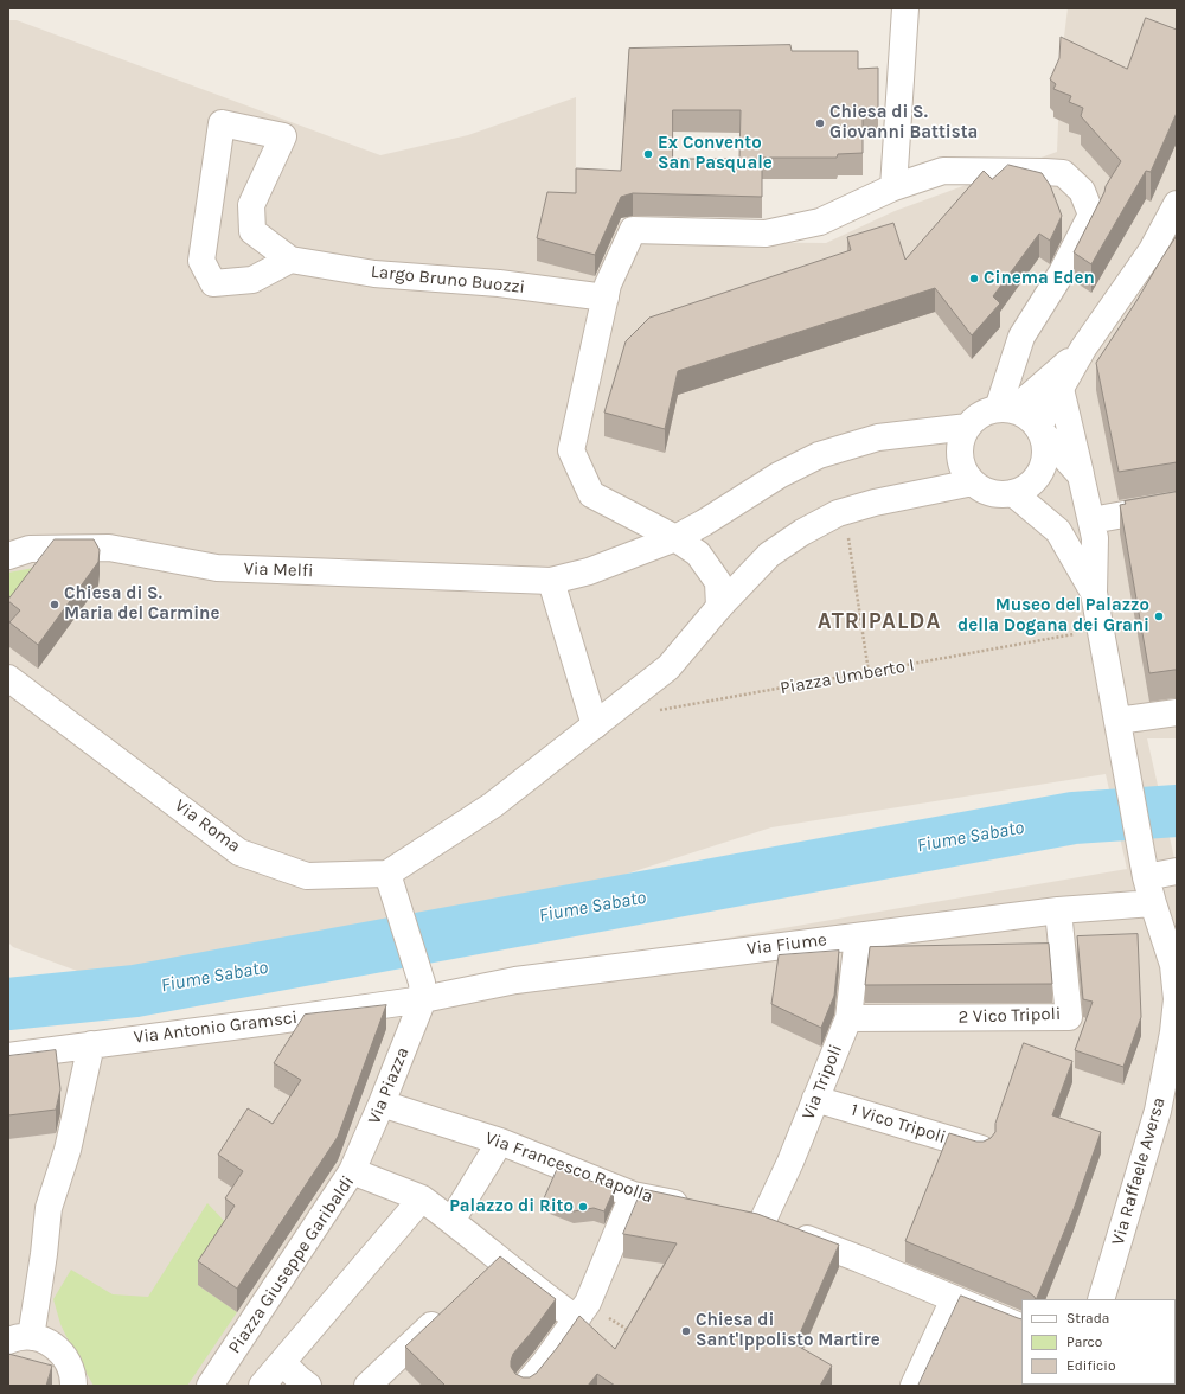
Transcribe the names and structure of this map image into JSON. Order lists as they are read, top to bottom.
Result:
{
  "streets": {
    "street": [
      "Largo Bruno Buozzi",
      "Via Melfi",
      "Via Roma",
      "Via Fiume",
      "2 Vico Tripoli",
      "Via Antonio Gramsci",
      "Via Tripoli",
      "Via Piazza",
      "1 Vico Tripoli",
      "Via Francesco Rapolla",
      "Via Raffaele Aversa",
      "Piazza Giuseppe Garibaldi"
    ],
    "path": ["Piazza Umberto I"]
  },
  "crossings": [
    ["Via Fiume", "2 Vico Tripoli"],
    ["Via Fiume", "Via Antonio Gramsci"],
    ["Via Fiume", "Via Tripoli"],
    ["Via Fiume", "Via Piazza"],
    ["Via Fiume", "Via Raffaele Aversa"],
    ["2 Vico Tripoli", "Via Tripoli"],
    ["Via Antonio Gramsci", "Via Piazza"],
    ["Via Tripoli", "1 Vico Tripoli"],
    ["Via Piazza", "Via Francesco Rapolla"],
    ["Via Piazza", "Piazza Giuseppe Garibaldi"]
  ],
  "districts": ["ATRIPALDA"],
  "water": ["Fiume Sabato"],
  "places": [
    "Chiesa di S. Giovanni Battista",
    "Ex Convento San Pasquale",
    "Cinema Eden",
    "Chiesa di S. Maria del Carmine",
    "Museo del Palazzo della Dogana dei Grani",
    "Palazzo di Rito",
    "Chiesa di Sant'Ippolisto Martire"
  ],
  "legend": ["Strada", "Parco", "Edificio"]
}
